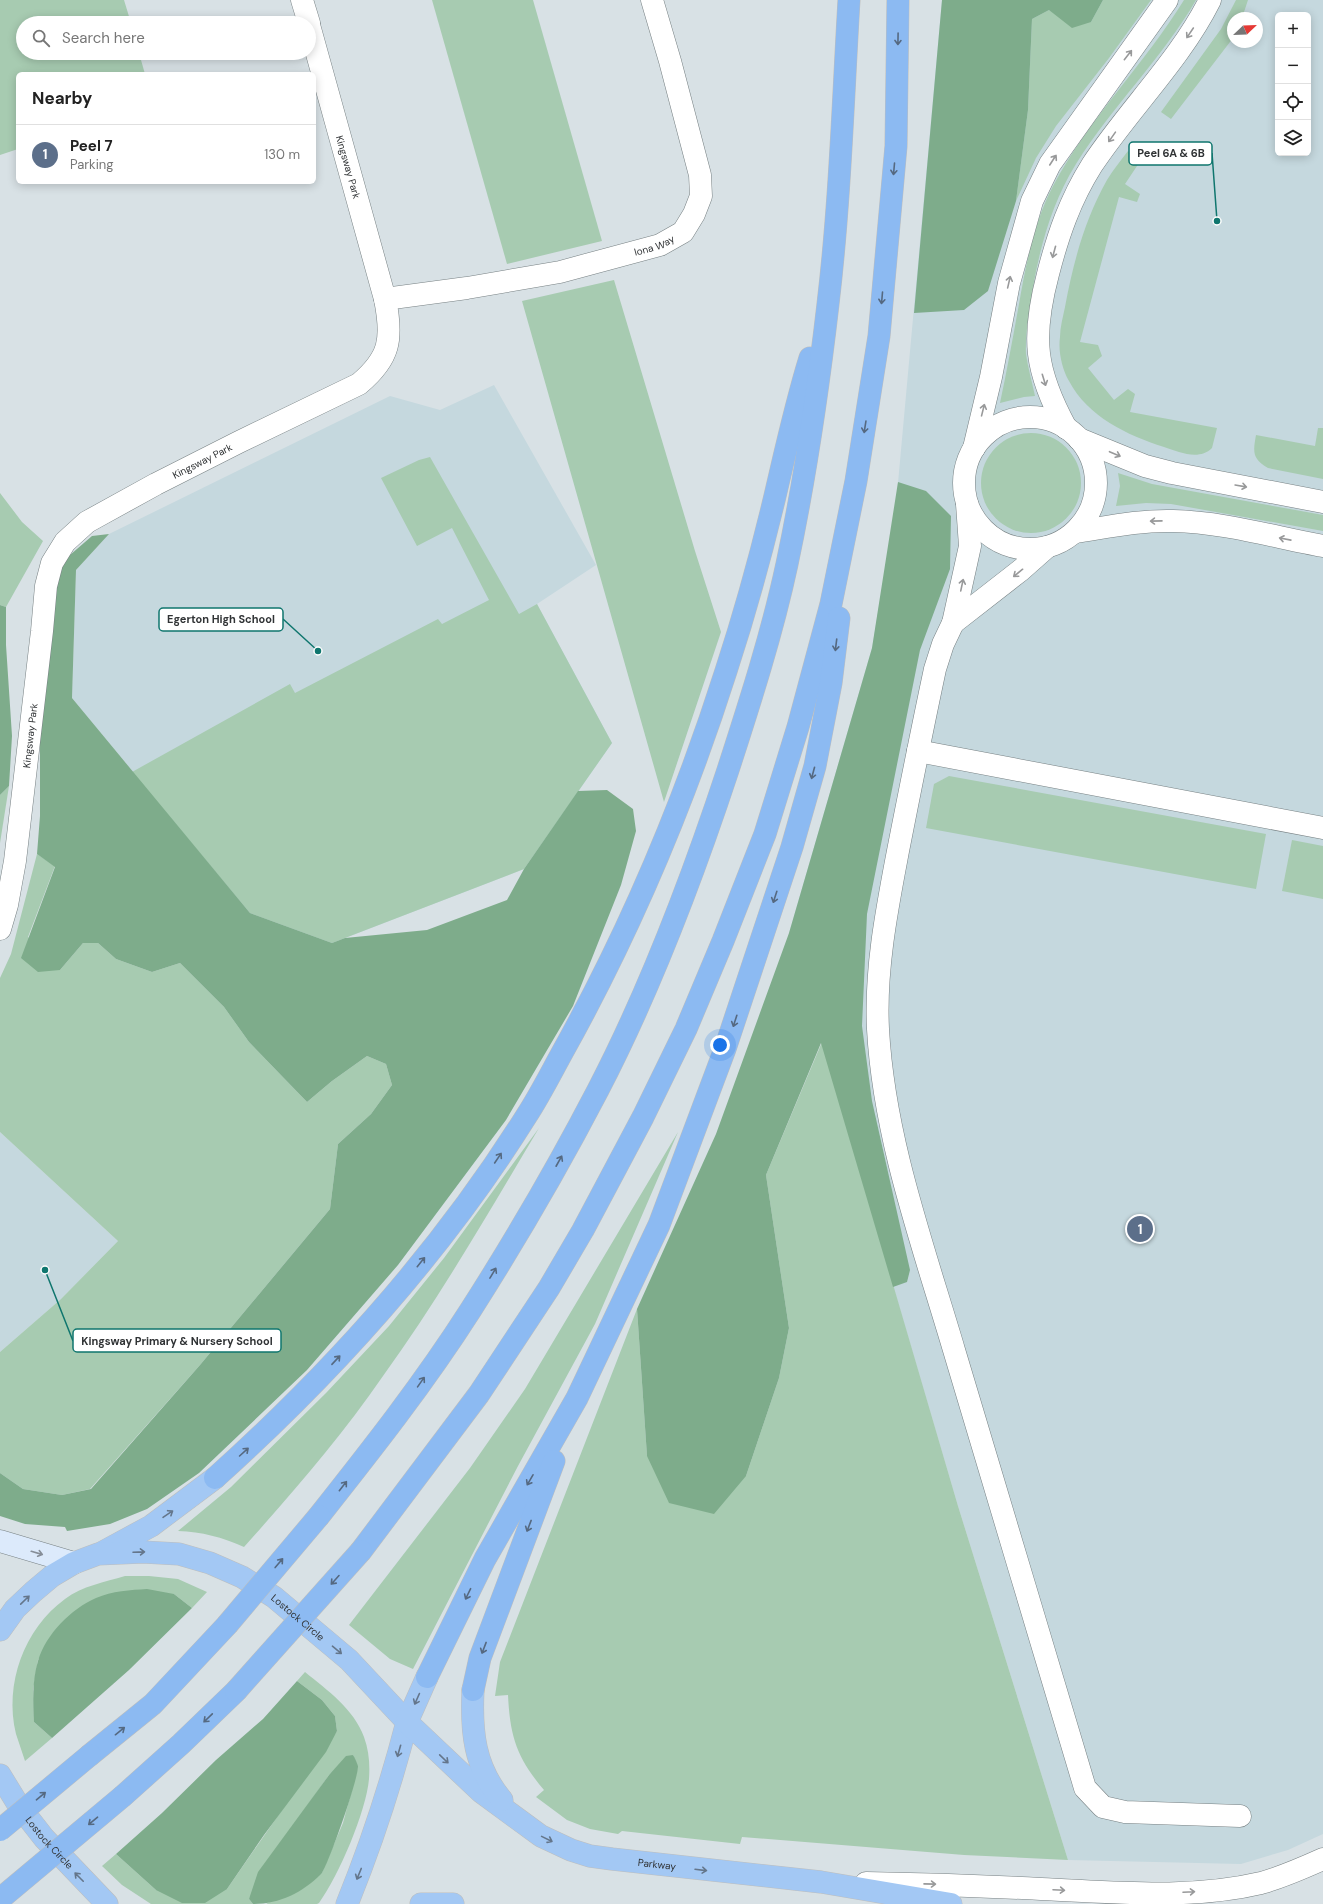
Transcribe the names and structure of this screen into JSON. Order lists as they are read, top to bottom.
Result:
{
  "streets": {
    "highway": ["Lostock Circle", "Parkway"],
    "street": ["Kingsway Park", "Iona Way"]
  },
  "crossings": [
    ["Kingsway Park", "Iona Way"],
    ["Lostock Circle", "Parkway"]
  ],
  "one_way": ["Parkway"],
  "places": ["Peel 6A & 6B", "Egerton High School", "Kingsway Primary & Nursery School"],
  "north": "top right",
  "page": {
    "map_buttons": ["+", "−"],
    "search": "Search here",
    "heading": "Nearby",
    "list": [
      {
        "mark": "1",
        "name": "Peel 7",
        "note": "Parking",
        "value": "130 m"
      }
    ],
    "pins": "1"
  }
}
